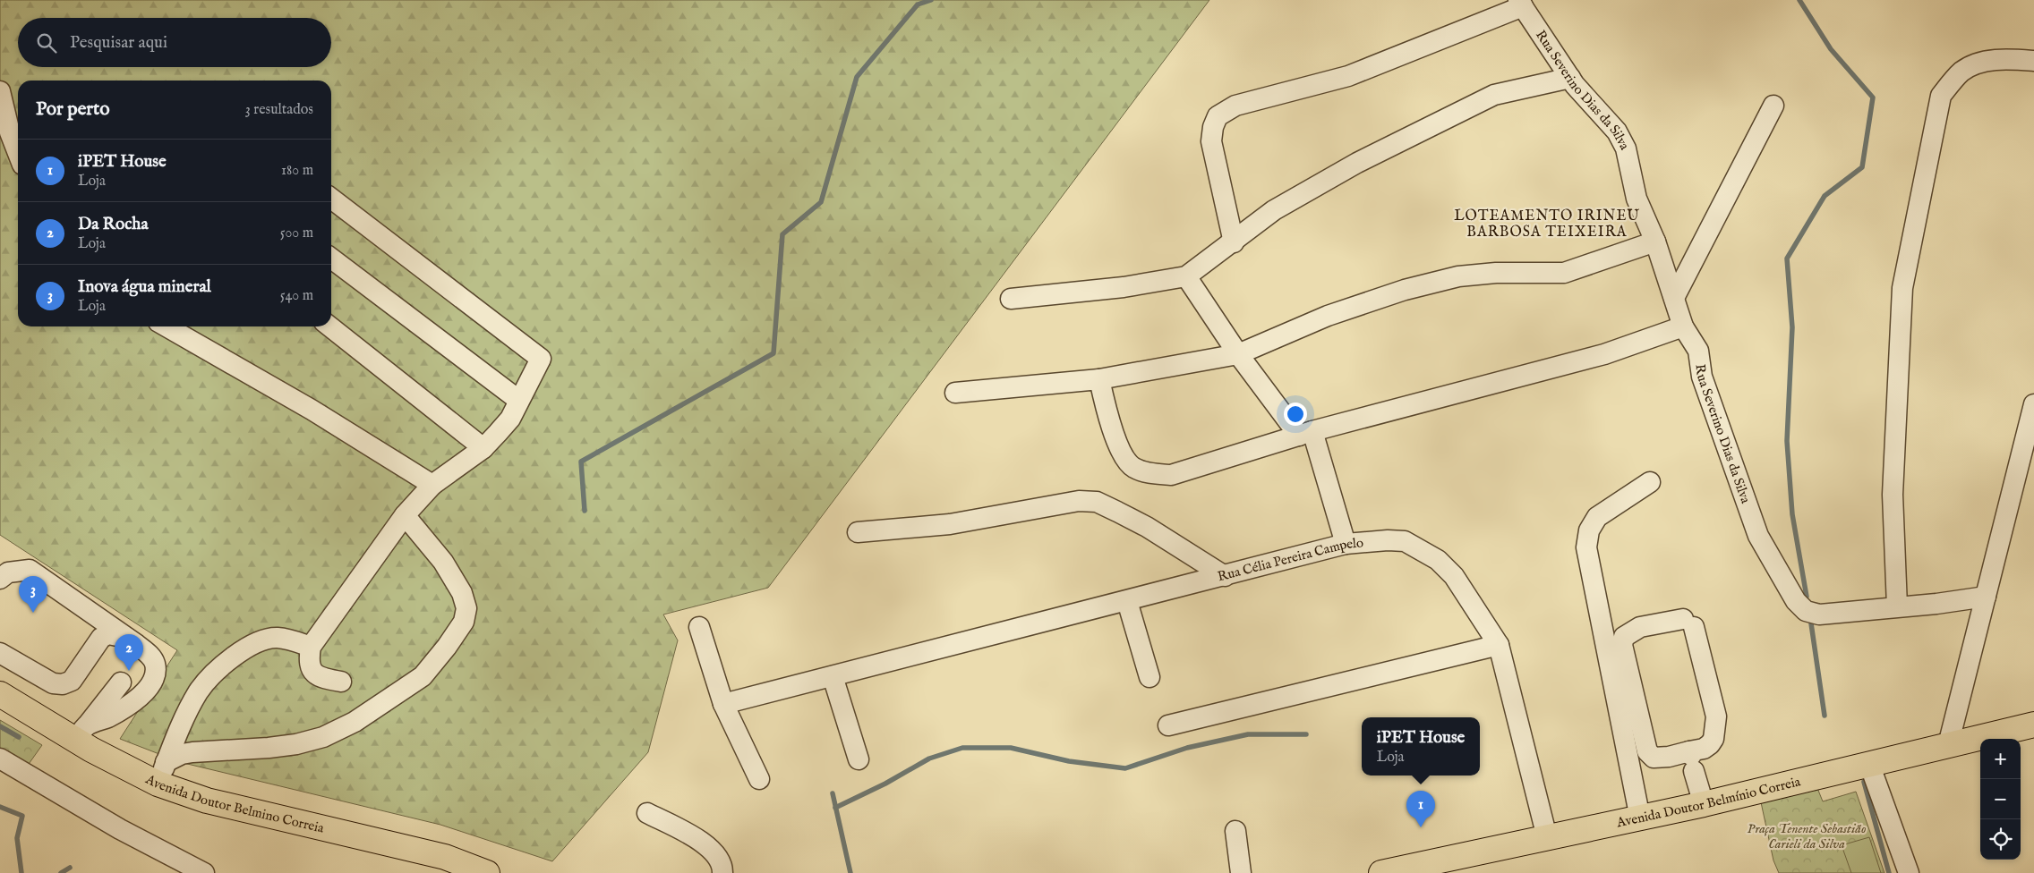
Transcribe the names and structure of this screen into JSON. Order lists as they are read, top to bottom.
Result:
{
  "streets": {
    "main road": ["Avenida Doutor Belmino Correia", "Avenida Doutor Belmínio Correia"],
    "street": ["Rua Severino Dias da Silva", "Rua Célia Pereira Campelo"]
  },
  "crossings": [
    ["Rua Célia Pereira Campelo", "Avenida Doutor Belmínio Correia"]
  ],
  "districts": ["LOTEAMENTO IRINEU BARBOSA TEIXEIRA"],
  "parks": ["Praça Tenente Sebastião Carieli da Silva"],
  "page": {
    "search": "Pesquisar aqui",
    "heading": ["Por perto", "3 resultados"],
    "list": [
      {
        "mark": "1",
        "name": "iPET House",
        "note": "Loja",
        "value": "180 m"
      },
      {
        "mark": "2",
        "name": "Da Rocha",
        "note": "Loja",
        "value": "500 m"
      },
      {
        "mark": "3",
        "name": "Inova água mineral",
        "note": "Loja",
        "value": "540 m"
      }
    ],
    "pins": ["3", "2", "1"],
    "popup": ["iPET House", "Loja"],
    "map_buttons": ["+", "−"]
  }
}
